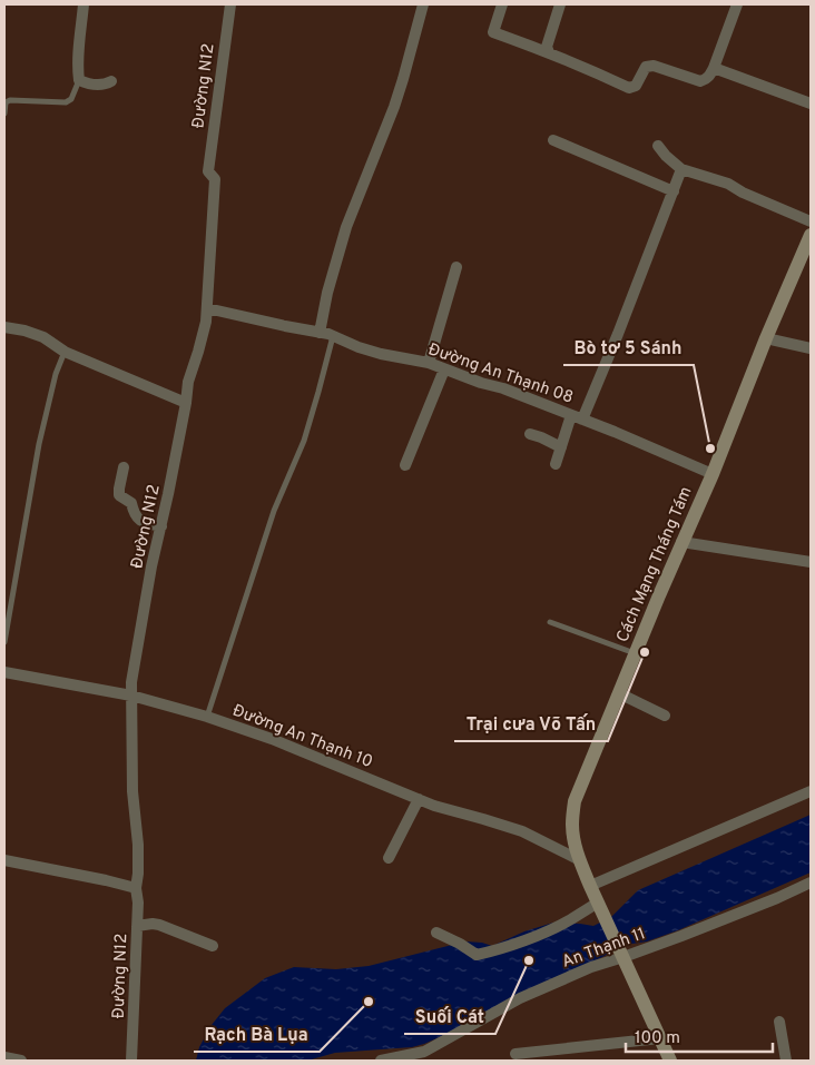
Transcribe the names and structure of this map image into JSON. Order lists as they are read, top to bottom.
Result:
{
  "streets": {
    "main road": ["Cách Mạng Tháng Tám"],
    "street": [
      "Đường N12",
      "Đường An Thạnh 08",
      "Đường An Thạnh 10",
      "An Thạnh 11"
    ]
  },
  "crossings": [
    ["Đường N12", "Đường An Thạnh 08"],
    ["Đường N12", "Đường An Thạnh 10"],
    ["Đường An Thạnh 08", "Cách Mạng Tháng Tám"],
    ["Cách Mạng Tháng Tám", "Đường An Thạnh 10"],
    ["Cách Mạng Tháng Tám", "An Thạnh 11"]
  ],
  "places": [
    "Bò tơ 5 Sánh",
    "Trại cưa Võ Tấn",
    "Suối Cát",
    "Rạch Bà Lụa"
  ],
  "scale_bar": "100 m"
}
